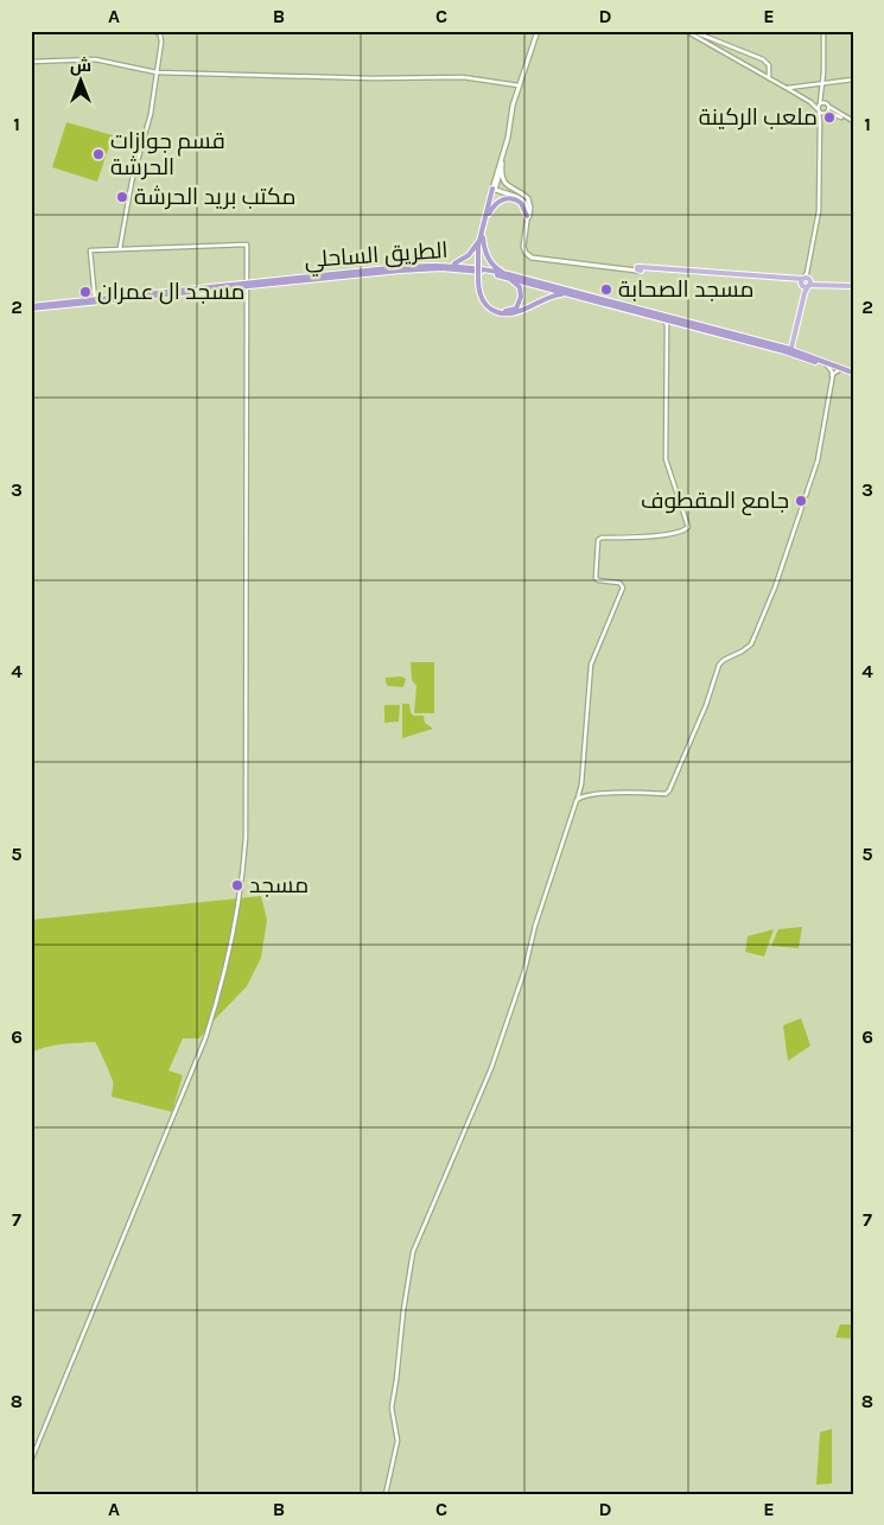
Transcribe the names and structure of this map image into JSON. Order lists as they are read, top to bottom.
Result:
{
  "streets": {
    "highway": ["الطريق الساحلي"]
  },
  "places": [
    "ملعب الركينة",
    "قسم جوازات الحرشة",
    "مكتب بريد الحرشة",
    "مسجد الصحابة",
    "مسجد ال عمران",
    "جامع المقطوف",
    "مسجد"
  ],
  "north": "top",
  "grid": {
    "columns": [
      "A",
      "B",
      "C",
      "D",
      "E"
    ],
    "rows": [
      "1",
      "2",
      "3",
      "4",
      "5",
      "6",
      "7",
      "8"
    ]
  }
}
